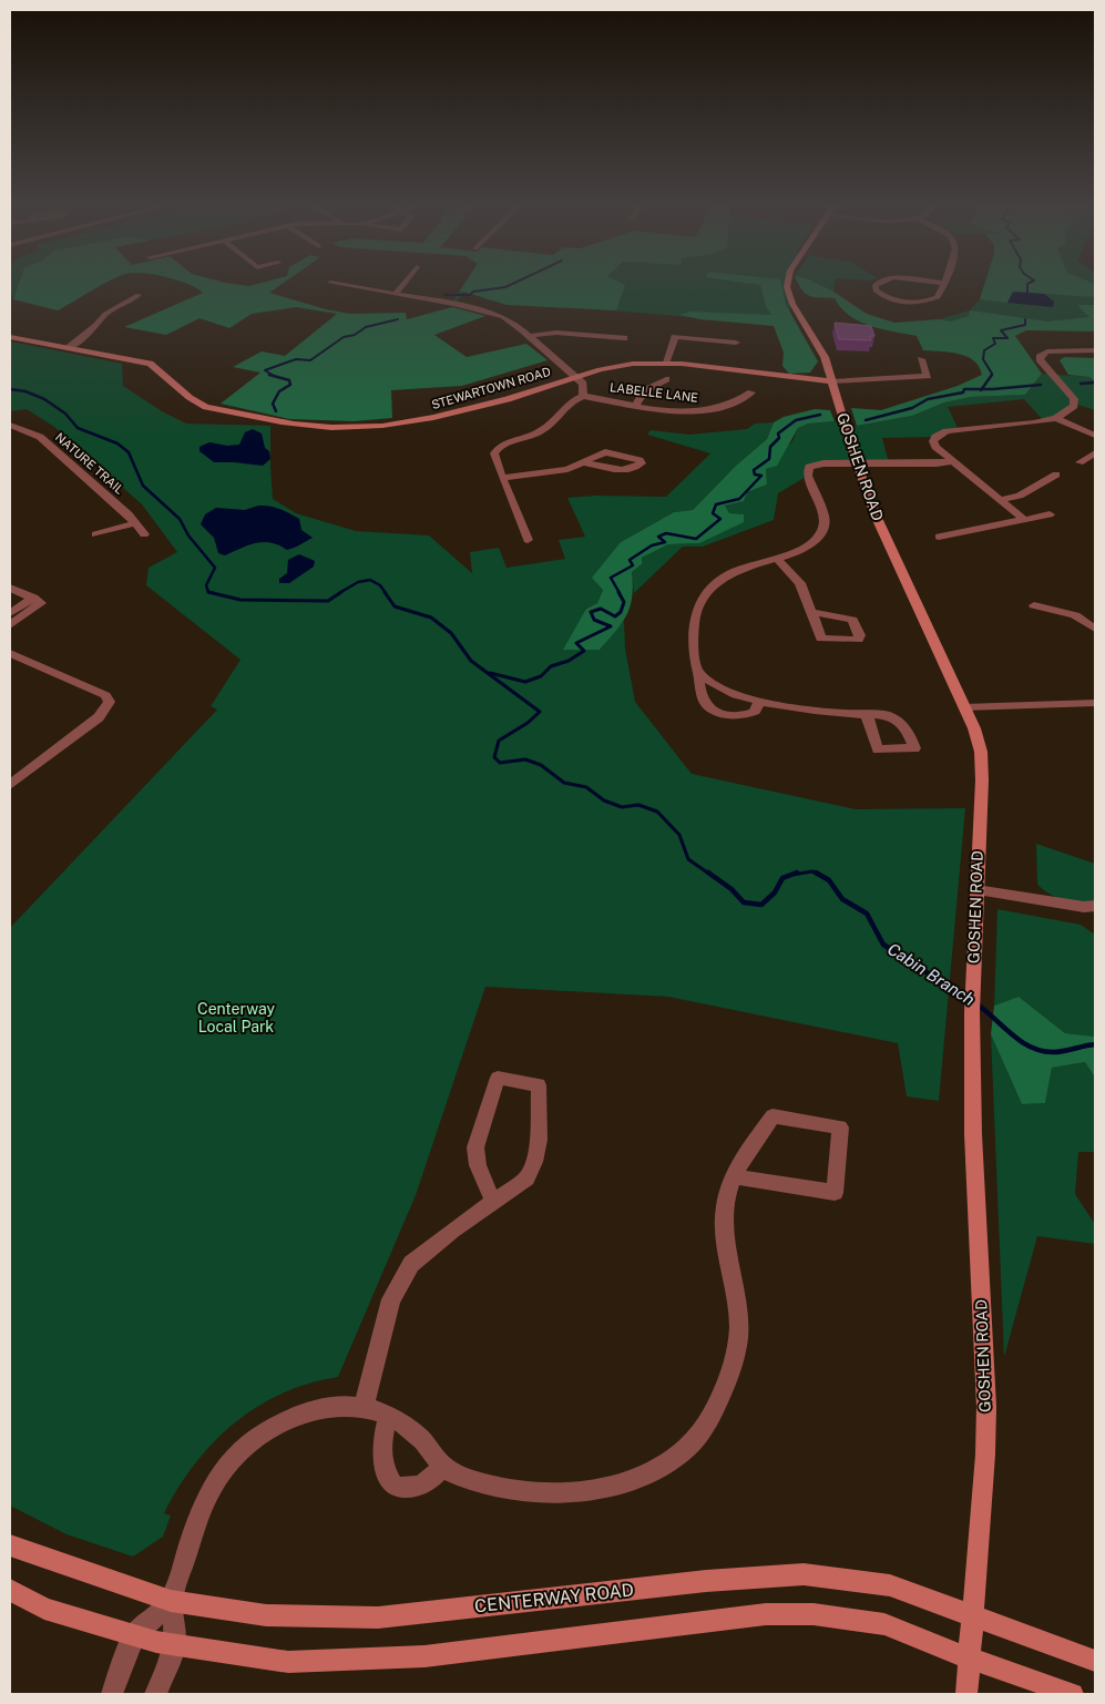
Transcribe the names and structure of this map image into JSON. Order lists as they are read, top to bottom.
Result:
{
  "streets": {
    "street": [
      "STEWARTOWN ROAD",
      "LABELLE LANE",
      "NATURE TRAIL",
      "GOSHEN ROAD",
      "CENTERWAY ROAD"
    ]
  },
  "crossings": [
    ["STEWARTOWN ROAD", "GOSHEN ROAD"],
    ["GOSHEN ROAD", "CENTERWAY ROAD"]
  ],
  "water": ["Cabin Branch"],
  "parks": ["Centerway Local Park"]
}
